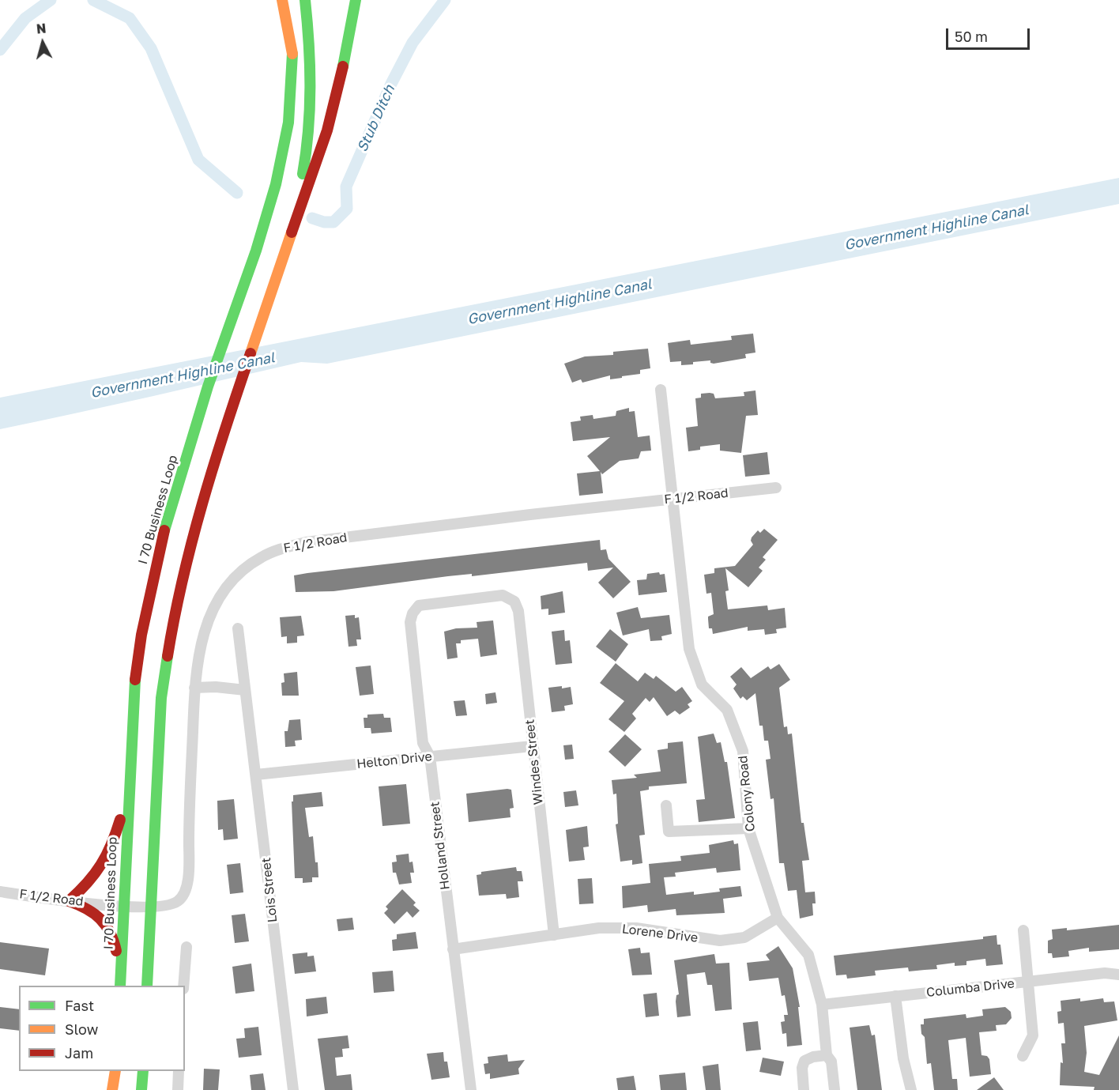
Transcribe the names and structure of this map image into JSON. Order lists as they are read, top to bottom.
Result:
{
  "streets": {
    "main road": ["I 70 Business Loop"],
    "street": [
      "F 1/2 Road",
      "Helton Drive",
      "Windes Street",
      "Colony Road",
      "Holland Street",
      "Lois Street",
      "Lorene Drive",
      "Columba Drive"
    ]
  },
  "crossings": [
    ["F 1/2 Road", "I 70 Business Loop"],
    ["F 1/2 Road", "Colony Road"],
    ["Helton Drive", "Windes Street"],
    ["Helton Drive", "Holland Street"],
    ["Helton Drive", "Lois Street"],
    ["Windes Street", "Holland Street"],
    ["Windes Street", "Lorene Drive"],
    ["Colony Road", "Lorene Drive"],
    ["Colony Road", "Columba Drive"],
    ["Holland Street", "Lorene Drive"]
  ],
  "water": ["Stub Ditch", "Government Highline Canal"],
  "legend": ["Fast", "Slow", "Jam"],
  "scale_bar": "50 m",
  "north": "top"
}
